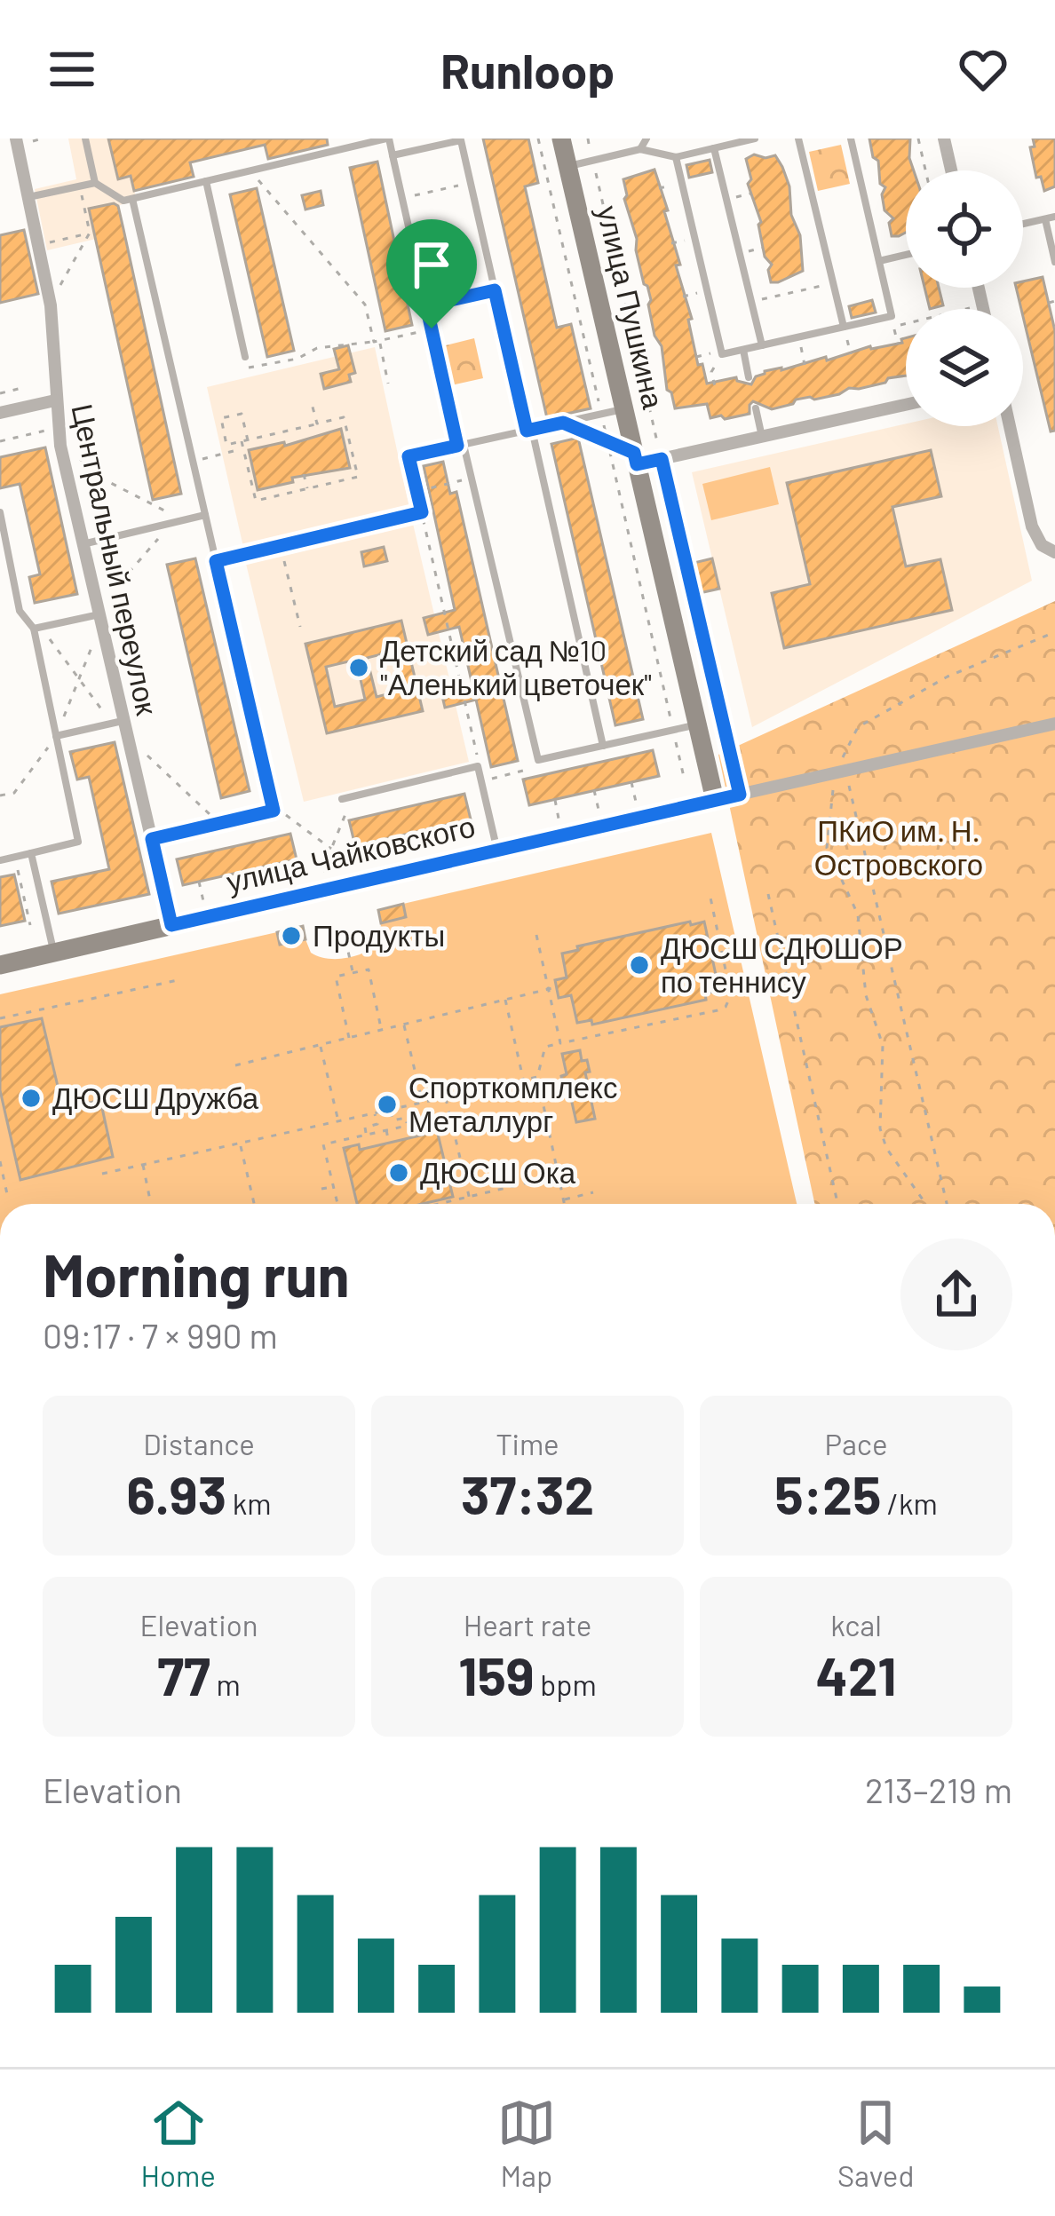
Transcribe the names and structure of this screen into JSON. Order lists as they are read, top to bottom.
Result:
{
  "streets": {
    "main road": ["улица Пушкина", "улица Чайковского"],
    "street": ["Центральный переулок"]
  },
  "crossings": [
    ["улица Пушкина", "улица Чайковского"],
    ["Центральный переулок", "улица Чайковского"]
  ],
  "parks": ["ПКиО им. Н. Островского"],
  "places": [
    "Детский сад №10 \"Аленький цветочек\"",
    "Продукты",
    "ДЮСШ СДЮШОР по теннису",
    "ДЮСШ Дружба",
    "Спорткомплекс Металлург",
    "ДЮСШ Ока"
  ],
  "page": {
    "header": "Runloop",
    "heading": ["Morning run", "09:17 · 7 × 990 m"],
    "stats": [
      ["Distance", "6.93 km"],
      ["Time", "37:32"],
      ["Pace", "5:25 /km"],
      ["Elevation", "77 m"],
      ["Heart rate", "159 bpm"],
      ["kcal", "421"]
    ],
    "chart": ["Elevation", "213–219 m"],
    "tabs": ["Home", "Map", "Saved"]
  }
}
